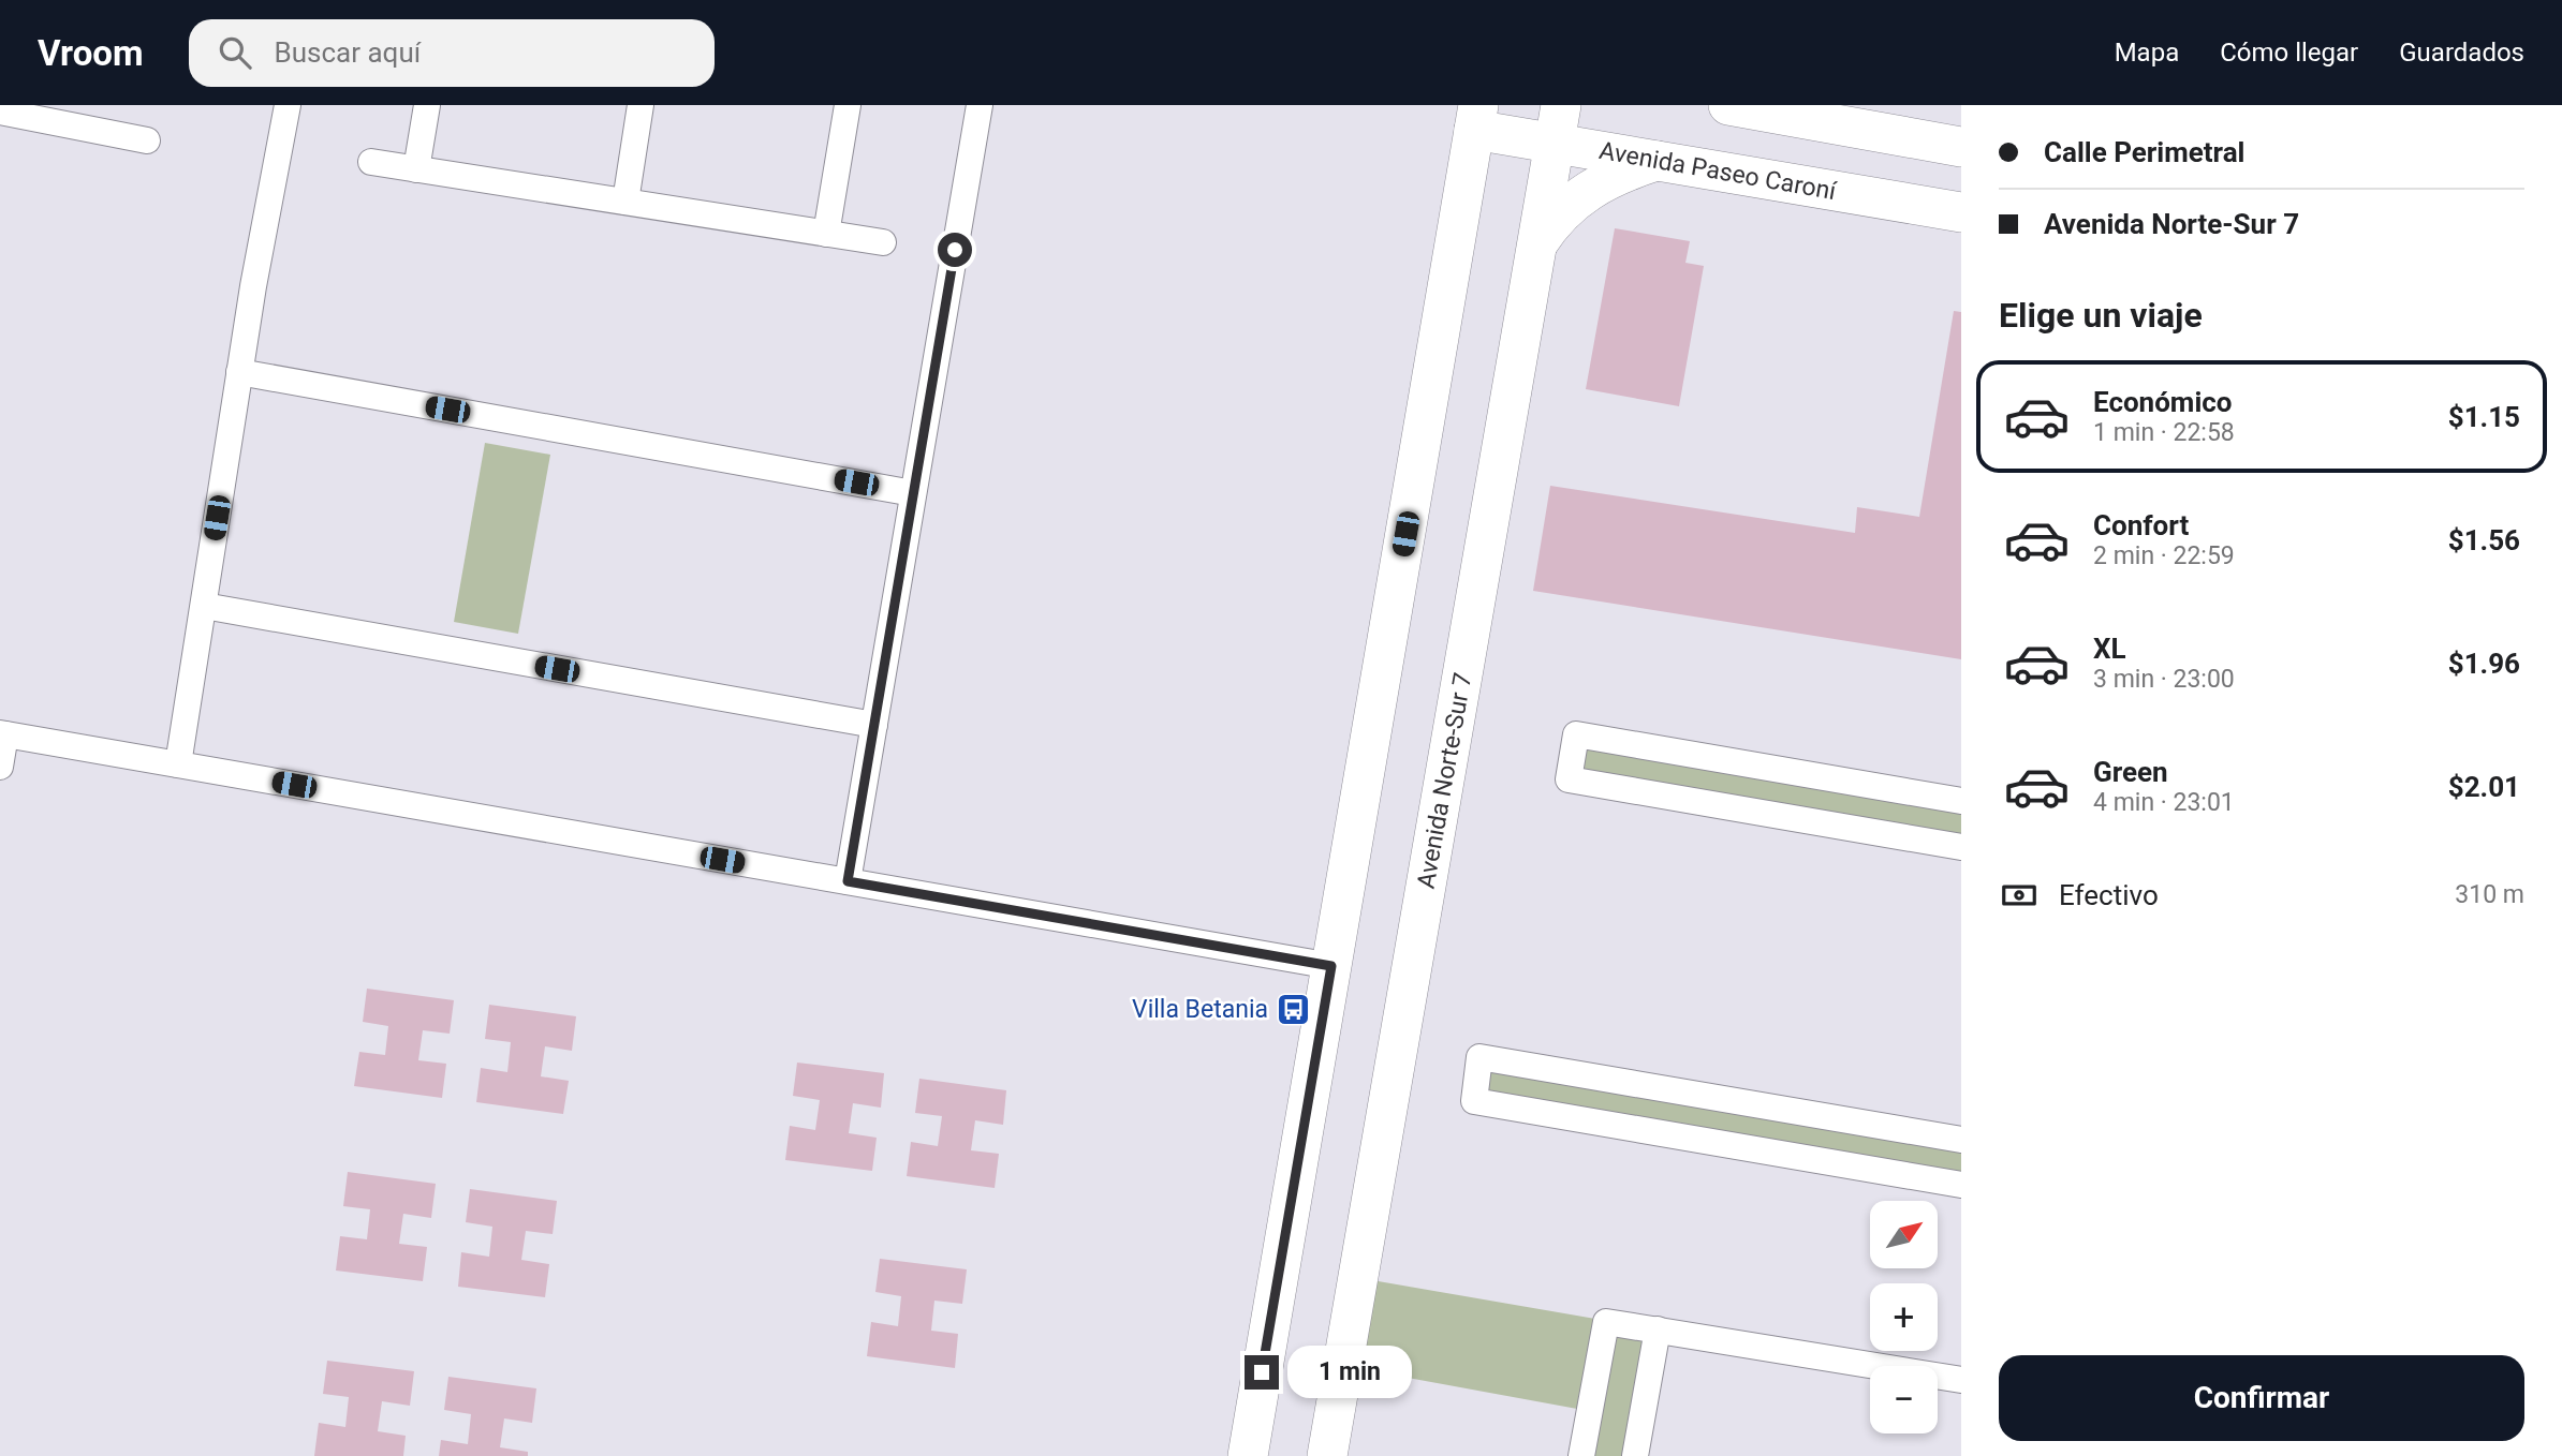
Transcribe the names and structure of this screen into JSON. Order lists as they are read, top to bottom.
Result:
{
  "streets": {
    "main road": ["Avenida Paseo Caroní", "Avenida Norte-Sur 7"]
  },
  "crossings": [
    ["Avenida Paseo Caroní", "Avenida Norte-Sur 7"]
  ],
  "places": {
    "bus stop": ["Villa Betania"]
  },
  "north": "top right",
  "page": {
    "header": "Vroom",
    "search": "Buscar aquí",
    "nav": ["Mapa", "Cómo llegar", "Guardados"],
    "banner": ["Calle Perimetral", "Avenida Norte-Sur 7"],
    "heading": "Elige un viaje",
    "list": [
      {
        "name": "Económico",
        "note": "1 min · 22:58",
        "value": "$1.15"
      },
      {
        "name": "Confort",
        "note": "2 min · 22:59",
        "value": "$1.56"
      },
      {
        "name": "XL",
        "note": "3 min · 23:00",
        "value": "$1.96"
      },
      {
        "name": "Green",
        "note": "4 min · 23:01",
        "value": "$2.01"
      }
    ],
    "pay": ["Efectivo", "310 m"],
    "map_buttons": ["+", "−"],
    "buttons": "Confirmar",
    "bubble": "1 min"
  }
}
